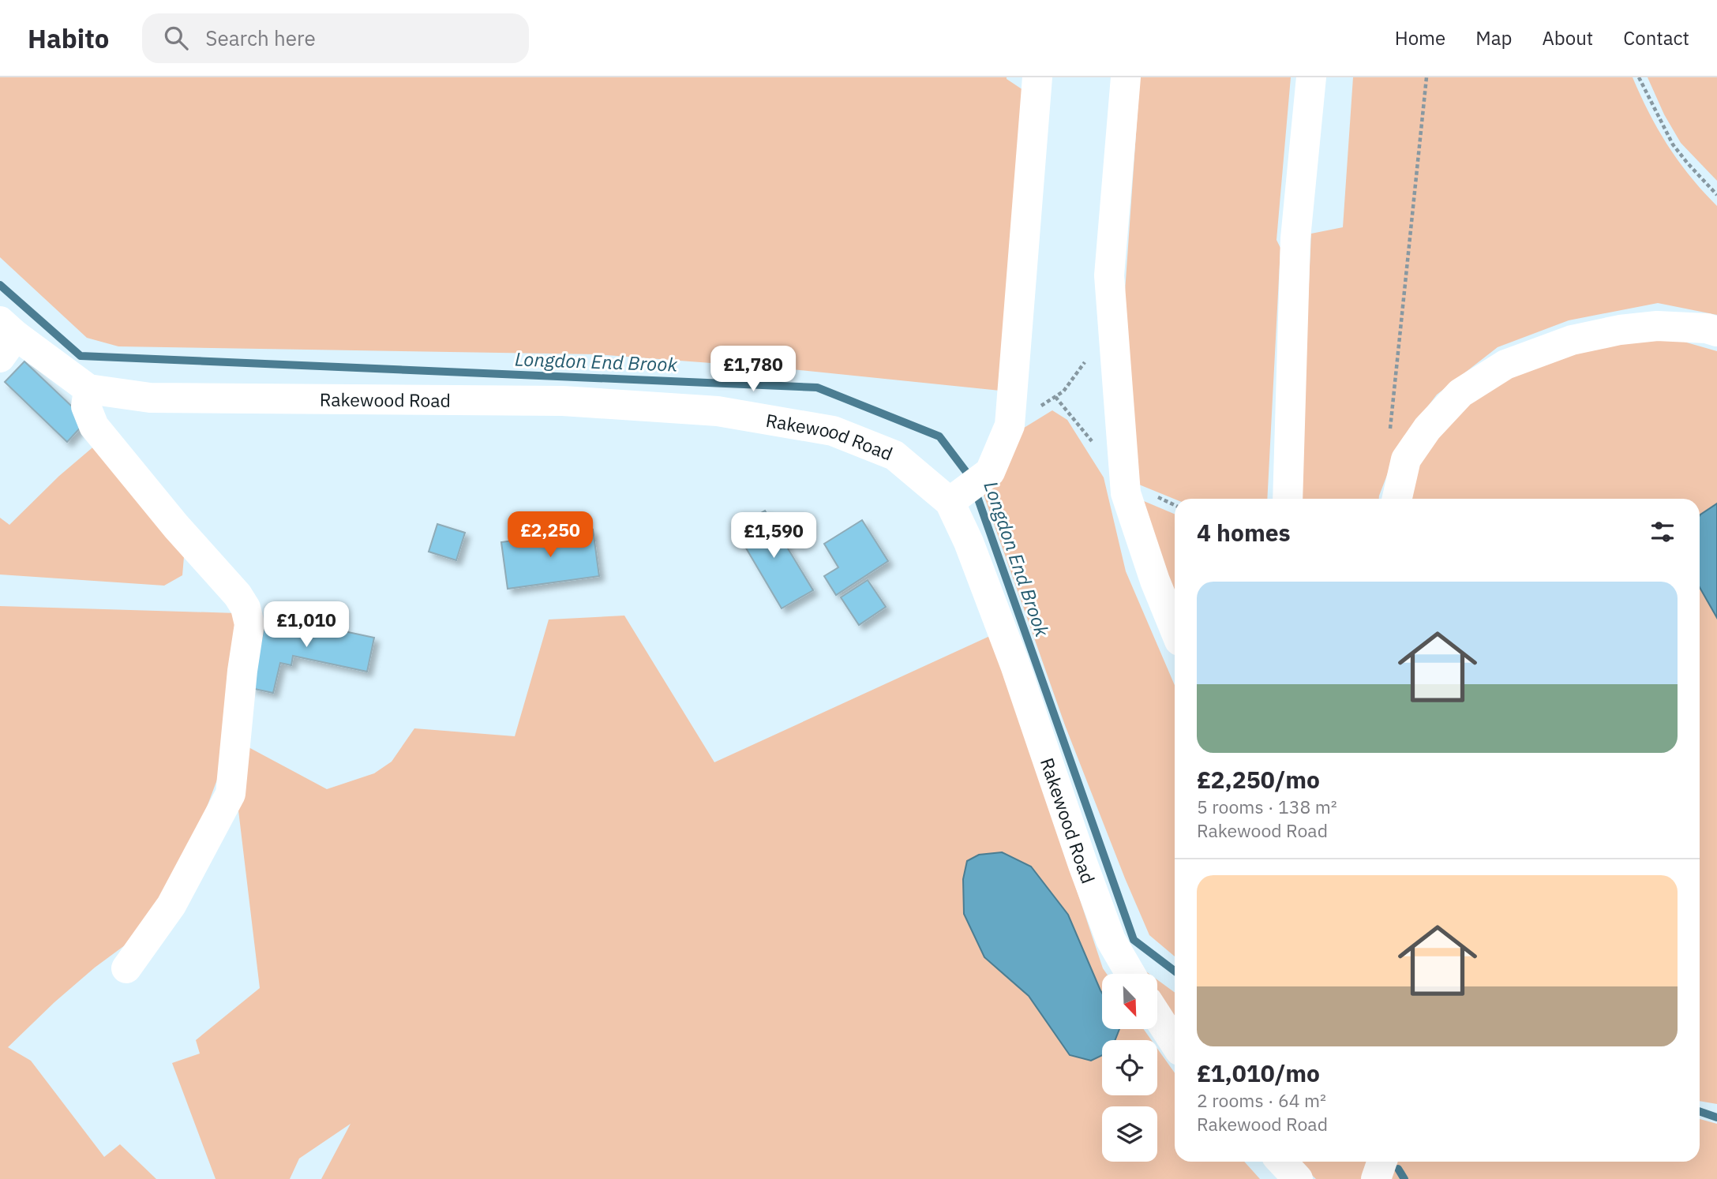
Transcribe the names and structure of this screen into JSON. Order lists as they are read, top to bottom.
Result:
{
  "streets": {
    "street": ["Rakewood Road"]
  },
  "water": ["Longdon End Brook"],
  "north": "bottom right",
  "page": {
    "header": "Habito",
    "search": "Search here",
    "nav": [
      "Home",
      "Map",
      "About",
      "Contact"
    ],
    "price": [
      "£1,780",
      "£2,250",
      "£1,590",
      "£1,010"
    ],
    "heading": "4 homes",
    "list": [
      {
        "name": "£2,250/mo",
        "note": "5 rooms · 138 m² · Rakewood Road"
      },
      {
        "name": "£1,010/mo",
        "note": "2 rooms · 64 m² · Rakewood Road"
      }
    ]
  }
}
